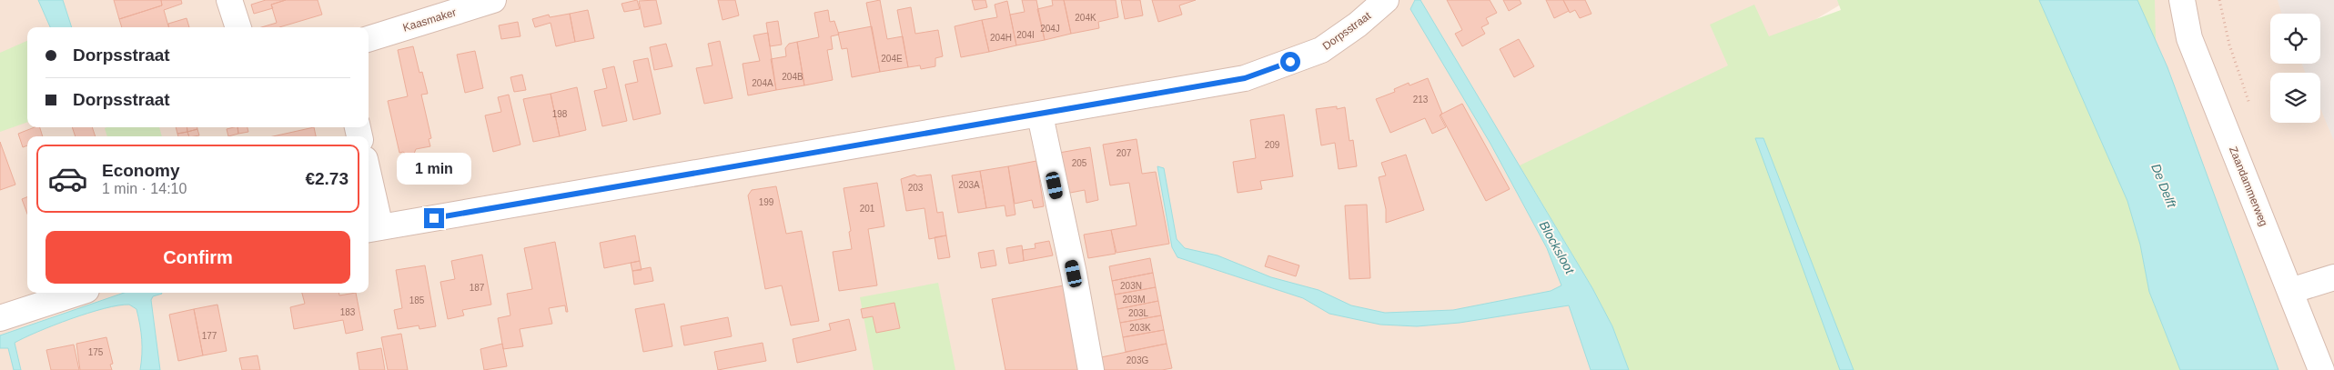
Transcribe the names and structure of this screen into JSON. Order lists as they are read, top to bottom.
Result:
{
  "streets": {
    "street": ["Kaasmaker", "Dorpsstraat", "Zaandammerweg"]
  },
  "water": ["De Delft", "Blocksloot"],
  "house_numbers": [
    "204K",
    "204J",
    "204I",
    "204H",
    "204E",
    "204B",
    "204A",
    "213",
    "198",
    "209",
    "207",
    "205",
    "203A",
    "203",
    "199",
    "201",
    "203N",
    "187",
    "203M",
    "185",
    "183",
    "203L",
    "203K",
    "177",
    "175",
    "203G"
  ],
  "page": {
    "banner": ["Dorpsstraat", "Dorpsstraat"],
    "list": [
      {
        "name": "Economy",
        "note": "1 min · 14:10",
        "value": "€2.73"
      }
    ],
    "bubble": "1 min",
    "buttons": "Confirm"
  }
}
